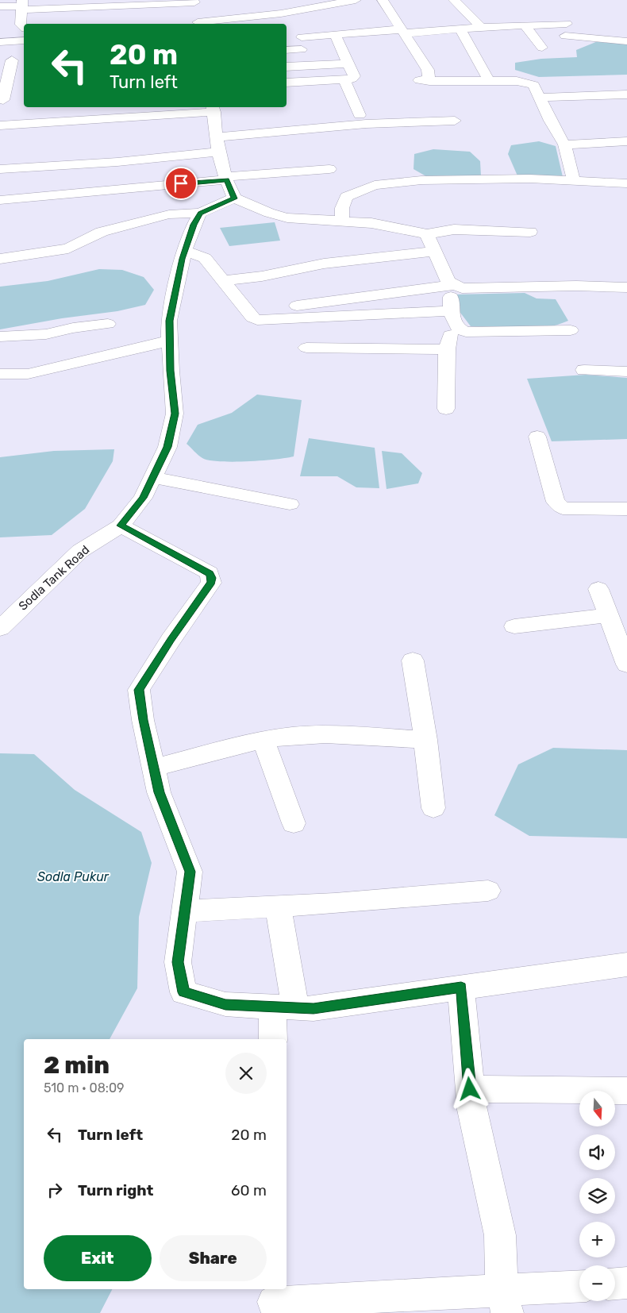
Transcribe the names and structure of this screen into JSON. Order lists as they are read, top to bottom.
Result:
{
  "streets": {
    "street": ["Sodla Tank Road"]
  },
  "water": ["Sodla Pukur"],
  "north": "bottom",
  "page": {
    "turn": ["20 m", "Turn left"],
    "heading": ["2 min", "510 m · 08:09"],
    "map_buttons": ["+", "−"],
    "list": [
      {
        "name": "Turn left",
        "value": "20 m"
      },
      {
        "name": "Turn right",
        "value": "60 m"
      }
    ],
    "buttons": ["Exit", "Share"]
  }
}
